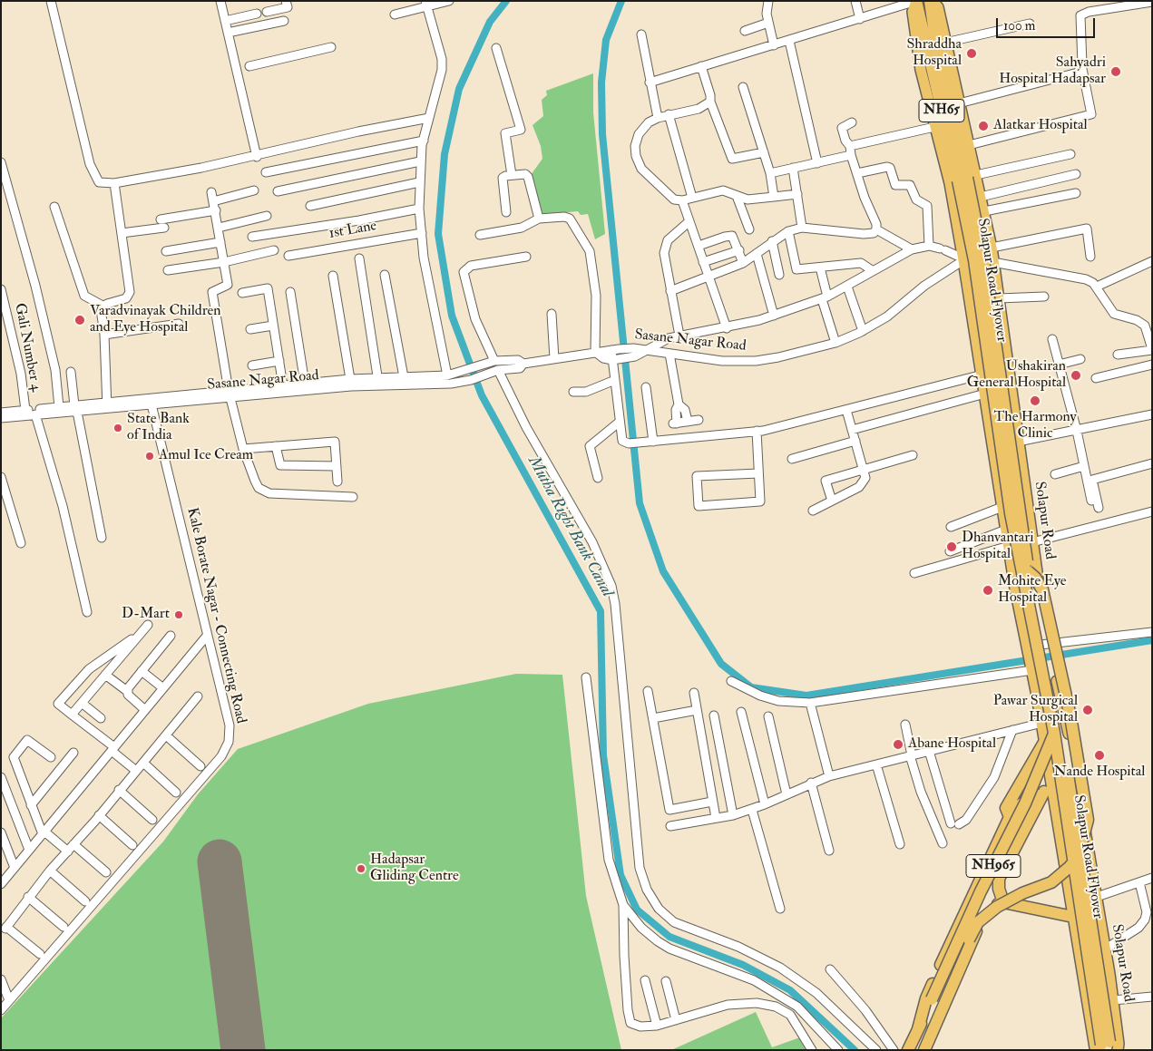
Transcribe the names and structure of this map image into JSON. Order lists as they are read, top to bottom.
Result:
{
  "streets": {
    "highway": ["NH65", "Solapur Road Flyover", "NH965"],
    "main road": ["Solapur Road"],
    "street": [
      "1st Lane",
      "Sasane Nagar Road",
      "Gali Number 4",
      "Kale Borate Nagar - Connecting Road"
    ]
  },
  "crossings": [
    ["Solapur Road Flyover", "Solapur Road"],
    ["Solapur Road Flyover", "NH965"],
    ["Sasane Nagar Road", "Gali Number 4"],
    ["Sasane Nagar Road", "Kale Borate Nagar - Connecting Road"]
  ],
  "water": ["Mutha Right Bank Canal"],
  "places": [
    "Shraddha Hospital",
    "Sahyadri Hospital Hadapsar",
    "Alatkar Hospital",
    "Varadvinayak Children and Eye Hospital",
    "Ushakiran General Hospital",
    "The Harmony Clinic",
    "State Bank of India",
    "Amul Ice Cream",
    "Dhanvantari Hospital",
    "Mohite Eye Hospital",
    "D-Mart",
    "Pawar Surgical Hospital",
    "Abane Hospital",
    "Nande Hospital",
    "Hadapsar Gliding Centre"
  ],
  "scale_bar": "100 m"
}
